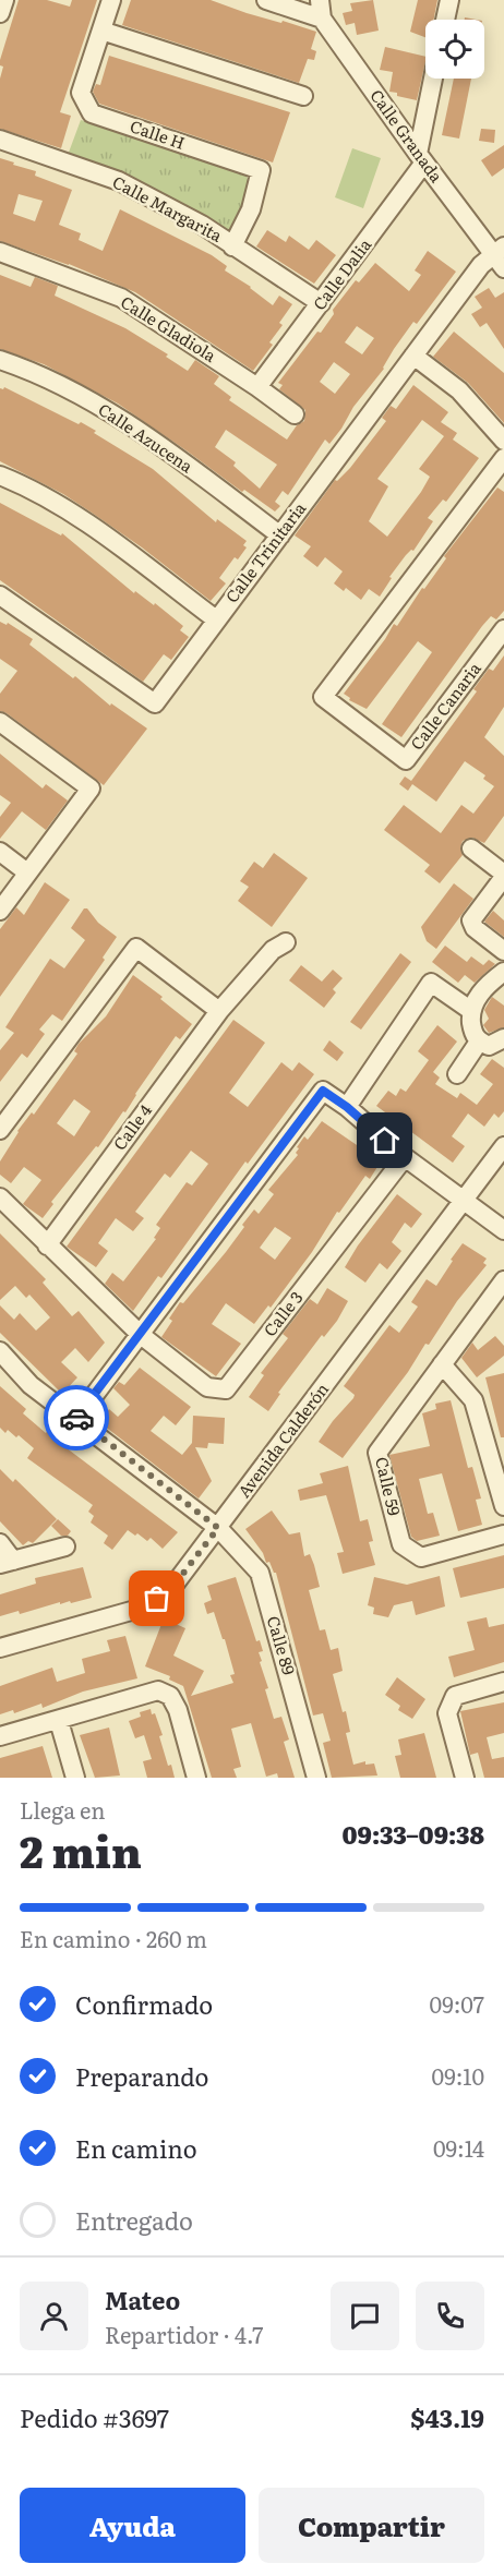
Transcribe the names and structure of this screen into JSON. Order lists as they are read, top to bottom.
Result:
{
  "streets": {
    "street": [
      "Calle H",
      "Calle Granada",
      "Calle Margarita",
      "Calle Dalia",
      "Calle Gladiola",
      "Calle Azucena",
      "Calle Trinitaria",
      "Calle Canaria",
      "Calle 4",
      "Calle 3",
      "Avenida Calderón",
      "Calle 59",
      "Calle 89"
    ]
  },
  "crossings": [
    ["Calle H", "Calle Margarita"],
    ["Calle Granada", "Calle Dalia"],
    ["Calle Granada", "Calle Trinitaria"],
    ["Calle Margarita", "Calle Dalia"],
    ["Calle Dalia", "Calle Gladiola"],
    ["Calle Azucena", "Calle Trinitaria"],
    ["Avenida Calderón", "Calle 89"]
  ],
  "page": {
    "heading": ["2 min", "Llega en", "09:33–09:38"],
    "panel": [
      "Mateo",
      "Repartidor · 4.7",
      "Pedido #3697",
      "$43.19"
    ],
    "bar": "En camino · 260 m",
    "list": [
      ["Confirmado", "09:07"],
      ["Preparando", "09:10"],
      ["En camino", "09:14"],
      "Entregado"
    ],
    "buttons": ["Ayuda", "Compartir"]
  }
}
